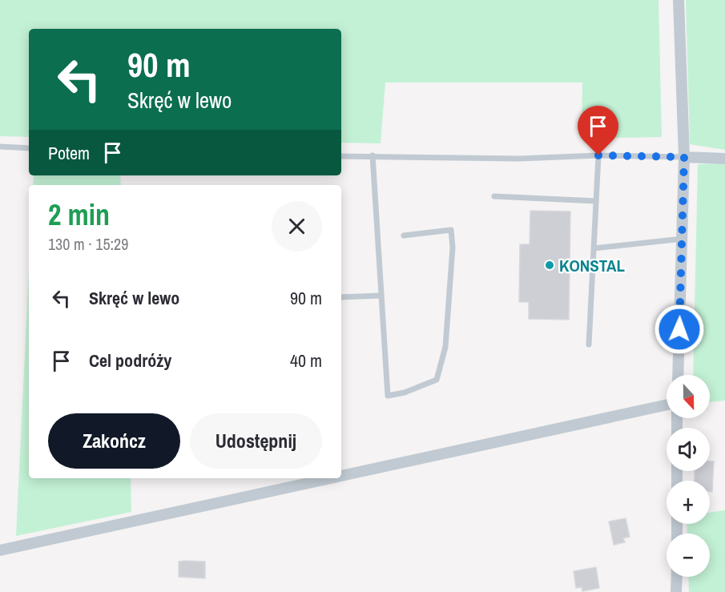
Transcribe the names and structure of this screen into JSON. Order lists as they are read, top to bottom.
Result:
{
  "places": ["KONSTAL"],
  "north": "bottom",
  "page": {
    "turn": ["90 m", "Skręć w lewo"],
    "then": "Potem",
    "heading": ["2 min", "130 m · 15:29"],
    "list": [
      {
        "name": "Skręć w lewo",
        "value": "90 m"
      },
      {
        "name": "Cel podróży",
        "value": "40 m"
      }
    ],
    "map_buttons": ["+", "−"],
    "buttons": ["Zakończ", "Udostępnij"]
  }
}
